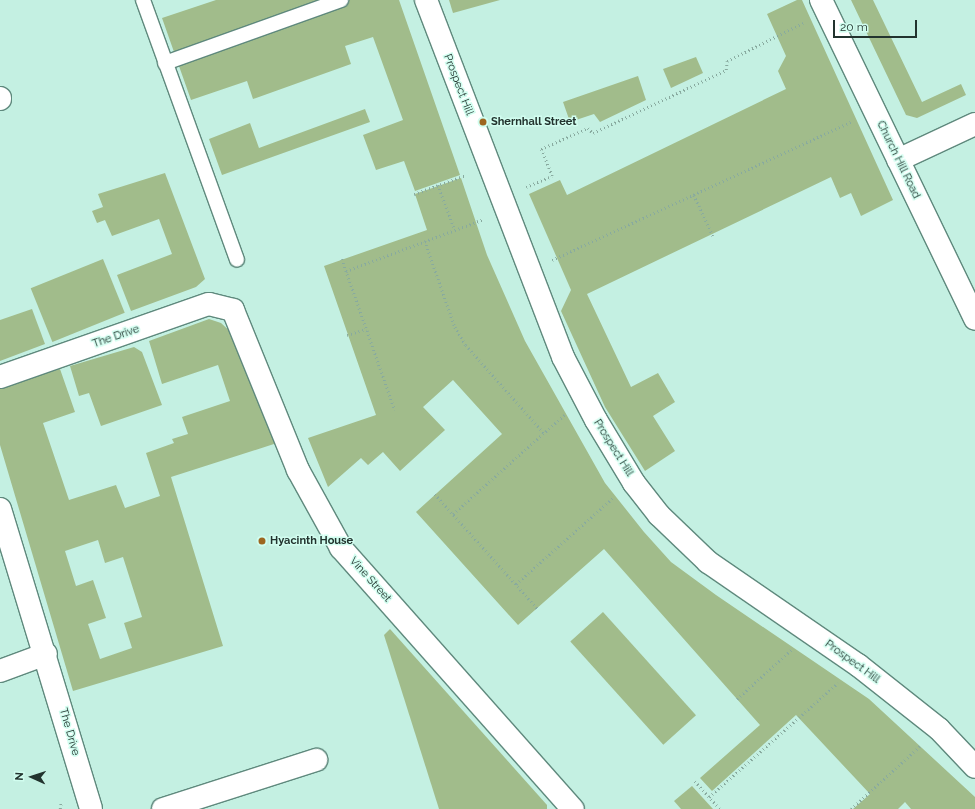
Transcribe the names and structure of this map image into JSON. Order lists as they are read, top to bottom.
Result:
{
  "streets": {
    "street": [
      "Prospect Hill",
      "Church Hill Road",
      "The Drive",
      "Vine Street"
    ]
  },
  "crossings": [
    ["The Drive", "Vine Street"]
  ],
  "places": ["Shernhall Street", "Hyacinth House"],
  "scale_bar": "20 m",
  "north": "left"
}
